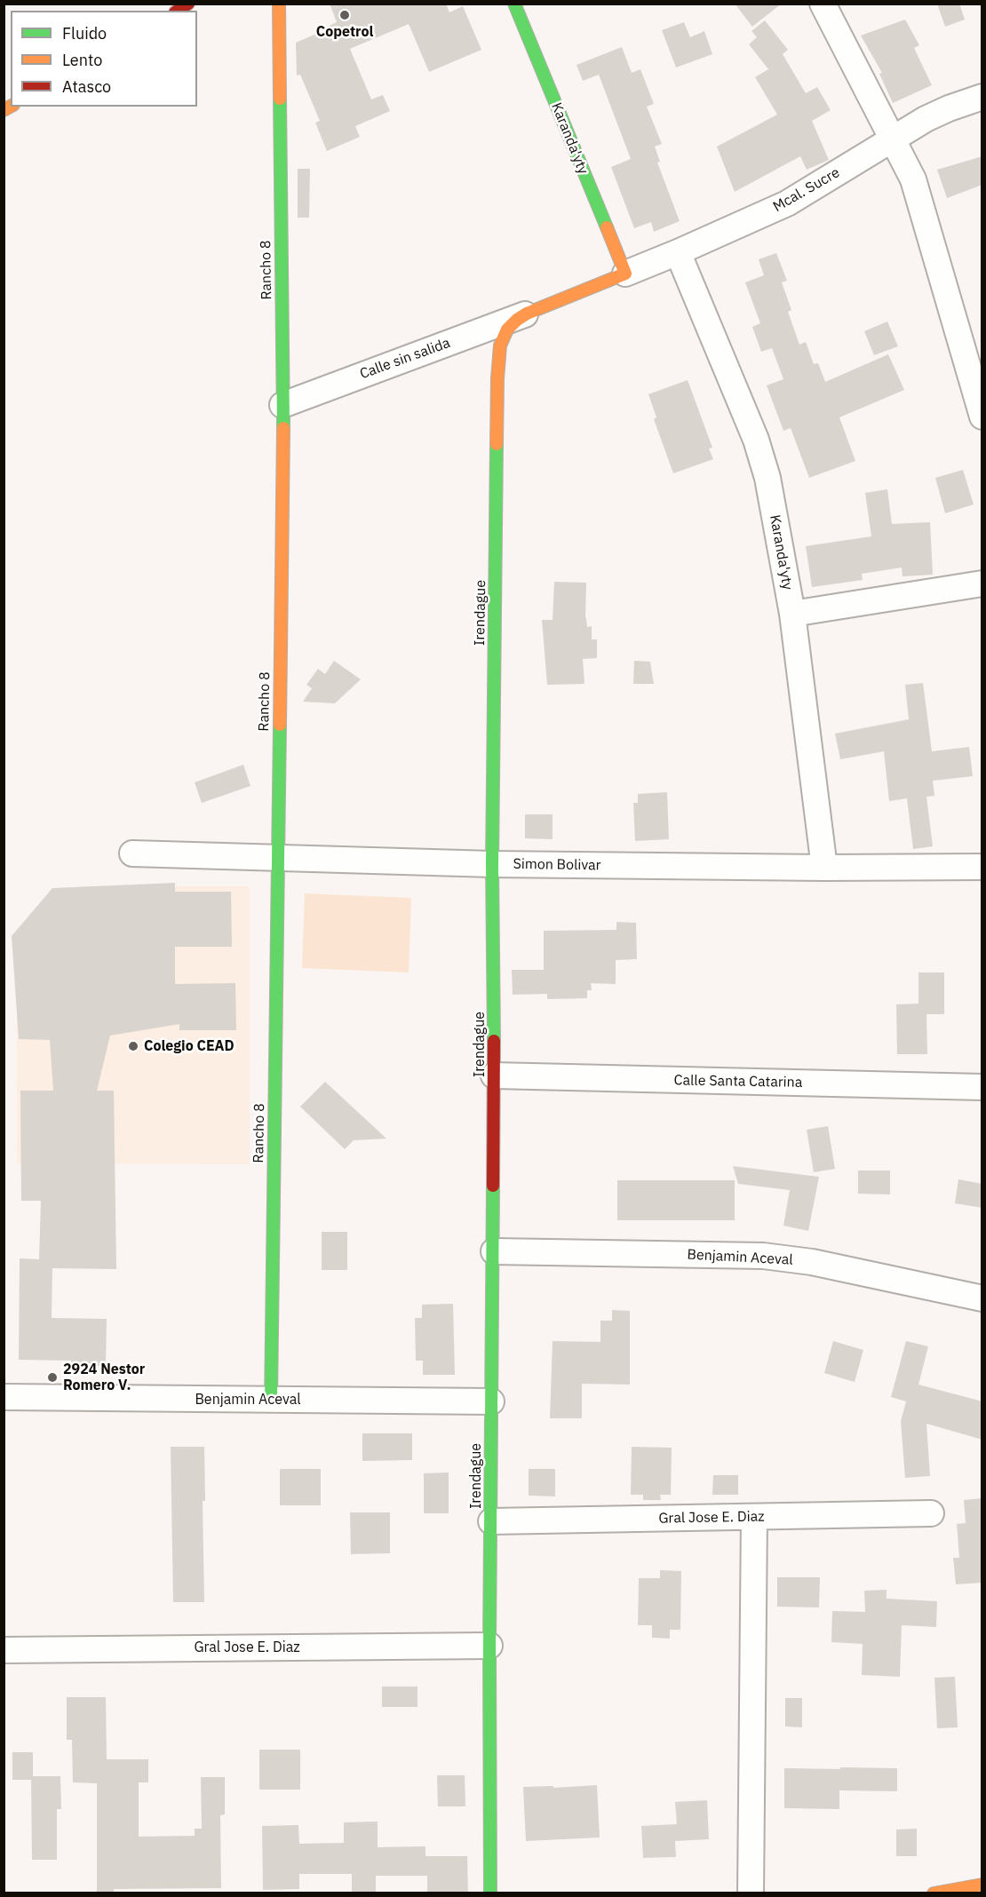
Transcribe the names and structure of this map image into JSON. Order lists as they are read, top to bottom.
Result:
{
  "streets": {
    "street": [
      "Karanda'yty",
      "Mcal. Sucre",
      "Rancho 8",
      "Calle sin salida",
      "Irendague",
      "Simon Bolivar",
      "Calle Santa Catarina",
      "Benjamin Aceval",
      "Gral Jose E. Diaz"
    ]
  },
  "crossings": [
    ["Karanda'yty", "Mcal. Sucre"],
    ["Karanda'yty", "Irendague"],
    ["Karanda'yty", "Simon Bolivar"],
    ["Mcal. Sucre", "Irendague"],
    ["Rancho 8", "Calle sin salida"],
    ["Rancho 8", "Simon Bolivar"],
    ["Rancho 8", "Benjamin Aceval"],
    ["Calle sin salida", "Irendague"],
    ["Irendague", "Simon Bolivar"],
    ["Irendague", "Calle Santa Catarina"],
    ["Irendague", "Benjamin Aceval"],
    ["Irendague", "Gral Jose E. Diaz"]
  ],
  "places": ["Copetrol", "Colegio CEAD", "2924 Nestor Romero V."],
  "legend": ["Fluido", "Lento", "Atasco"]
}
